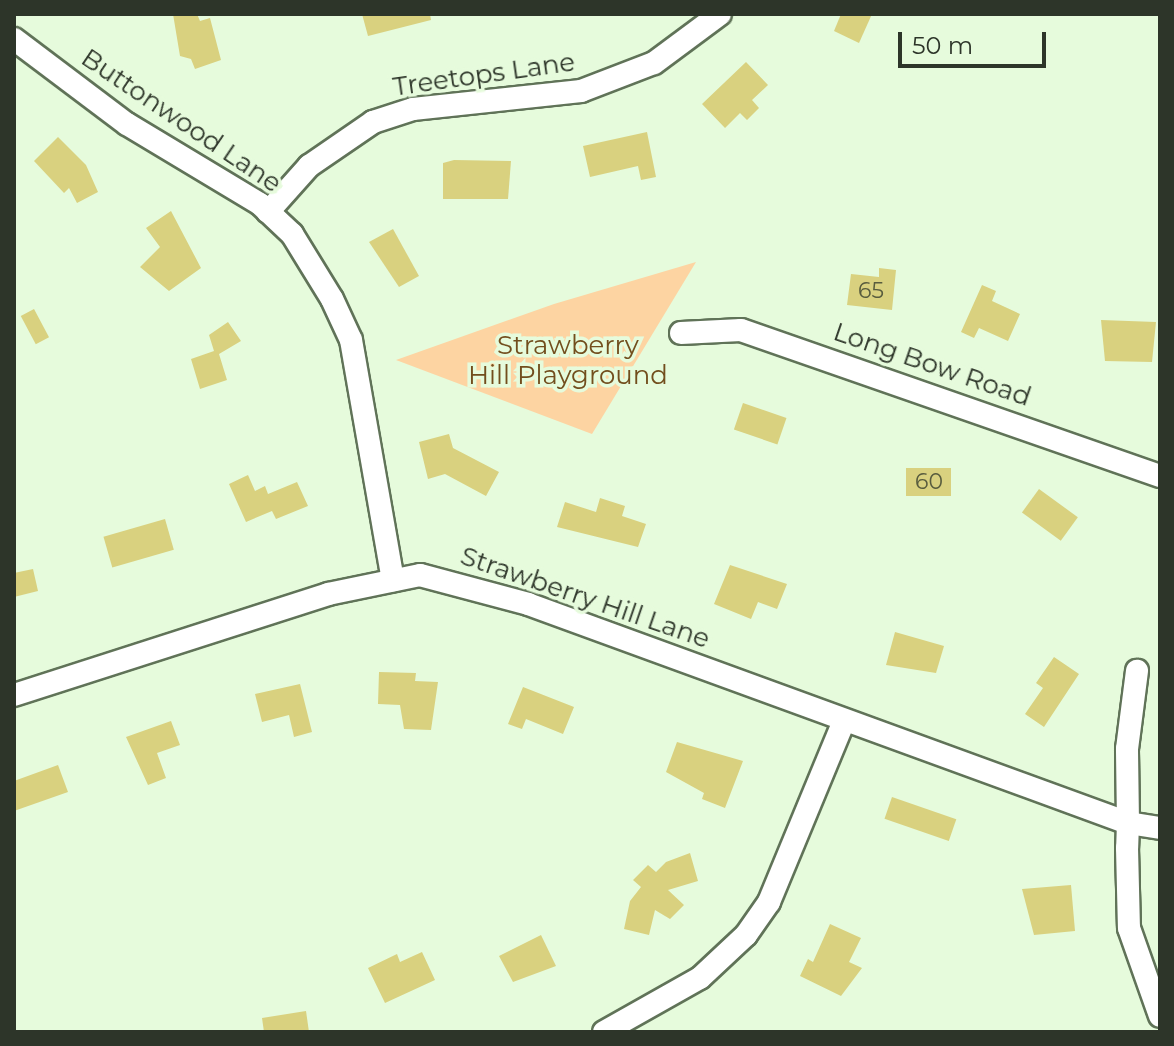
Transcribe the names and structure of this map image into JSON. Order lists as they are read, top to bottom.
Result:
{
  "streets": {
    "street": [
      "Treetops Lane",
      "Buttonwood Lane",
      "Long Bow Road",
      "Strawberry Hill Lane"
    ]
  },
  "crossings": [
    ["Treetops Lane", "Buttonwood Lane"],
    ["Buttonwood Lane", "Strawberry Hill Lane"]
  ],
  "parks": ["Strawberry Hill Playground"],
  "house_numbers": ["65", "60"],
  "scale_bar": "50 m"
}
